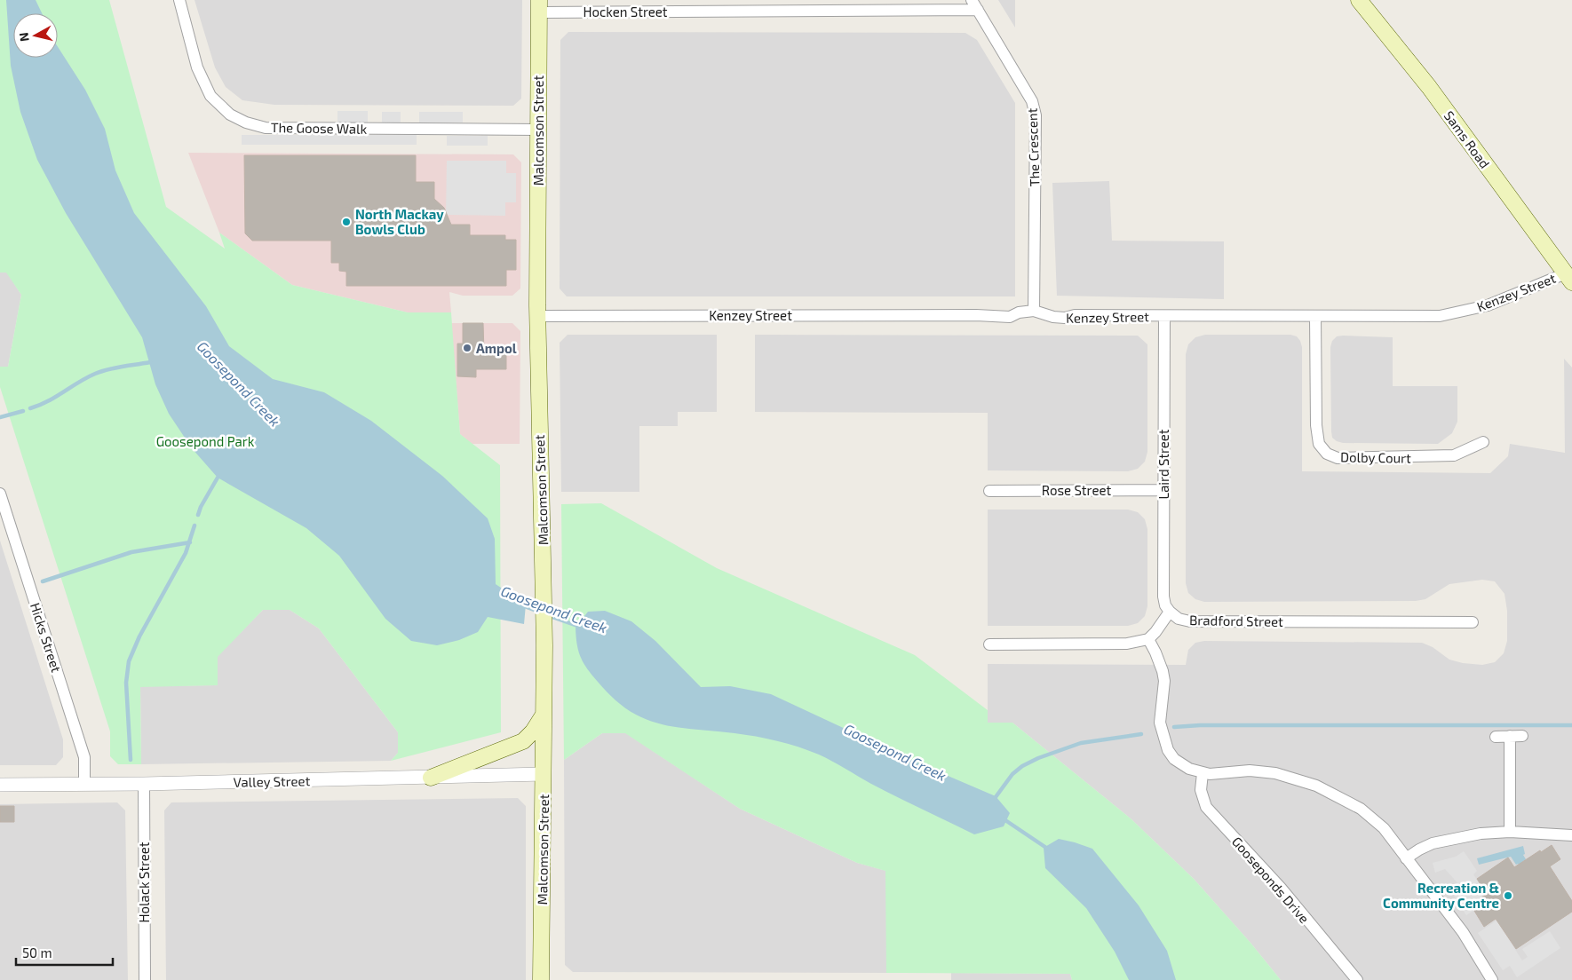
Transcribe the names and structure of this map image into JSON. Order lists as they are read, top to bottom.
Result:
{
  "streets": {
    "main road": ["Malcomson Street", "Sams Road"],
    "street": [
      "Hocken Street",
      "The Goose Walk",
      "The Crescent",
      "Kenzey Street",
      "Dolby Court",
      "Laird Street",
      "Rose Street",
      "Bradford Street",
      "Hicks Street",
      "Valley Street",
      "Gooseponds Drive",
      "Holack Street"
    ]
  },
  "crossings": [
    ["Hocken Street", "Malcomson Street"],
    ["Hocken Street", "The Crescent"],
    ["The Goose Walk", "Malcomson Street"],
    ["Malcomson Street", "Kenzey Street"],
    ["Malcomson Street", "Valley Street"],
    ["Sams Road", "Kenzey Street"],
    ["The Crescent", "Kenzey Street"],
    ["Kenzey Street", "Dolby Court"],
    ["Kenzey Street", "Laird Street"],
    ["Laird Street", "Rose Street"],
    ["Laird Street", "Bradford Street"],
    ["Hicks Street", "Valley Street"],
    ["Valley Street", "Holack Street"]
  ],
  "water": ["Goosepond Creek"],
  "parks": ["Goosepond Park"],
  "places": ["North Mackay Bowls Club", "Ampol", "Recreation & Community Centre"],
  "scale_bar": "50 m",
  "north": "left"
}
